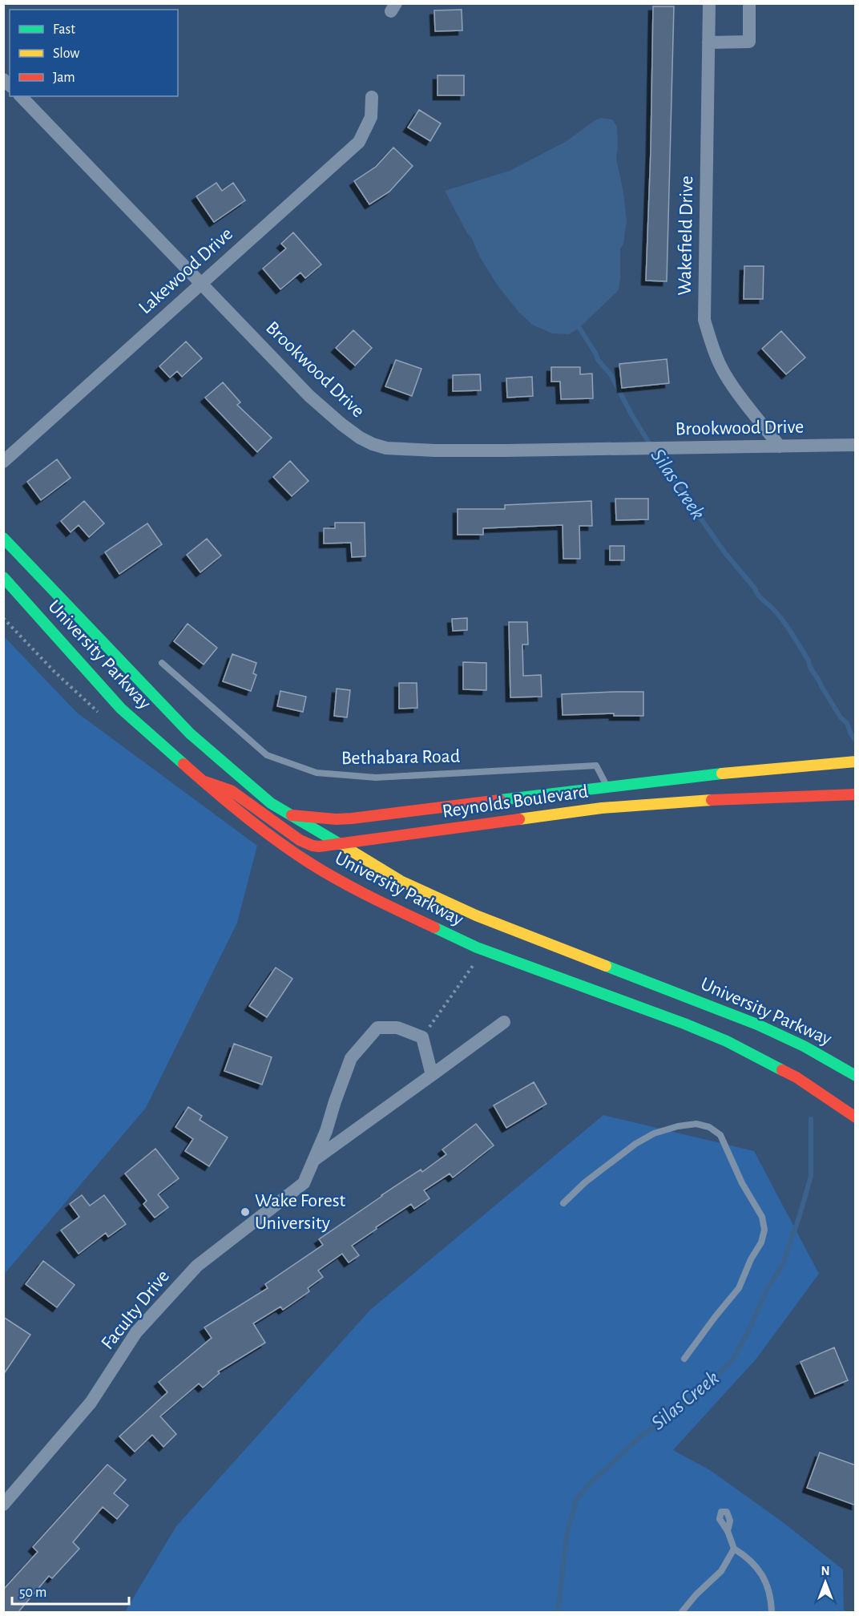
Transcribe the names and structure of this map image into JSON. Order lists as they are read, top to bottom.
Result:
{
  "streets": {
    "main road": ["University Parkway", "Reynolds Boulevard"],
    "street": [
      "Wakefield Drive",
      "Lakewood Drive",
      "Brookwood Drive",
      "Faculty Drive"
    ],
    "lane": ["Bethabara Road"]
  },
  "crossings": [
    ["Wakefield Drive", "Brookwood Drive"],
    ["Lakewood Drive", "Brookwood Drive"],
    ["University Parkway", "Reynolds Boulevard"],
    ["Bethabara Road", "Reynolds Boulevard"]
  ],
  "water": ["Silas Creek"],
  "places": ["Wake Forest University"],
  "legend": ["Fast", "Slow", "Jam"],
  "scale_bar": "50 m",
  "north": "top"
}
